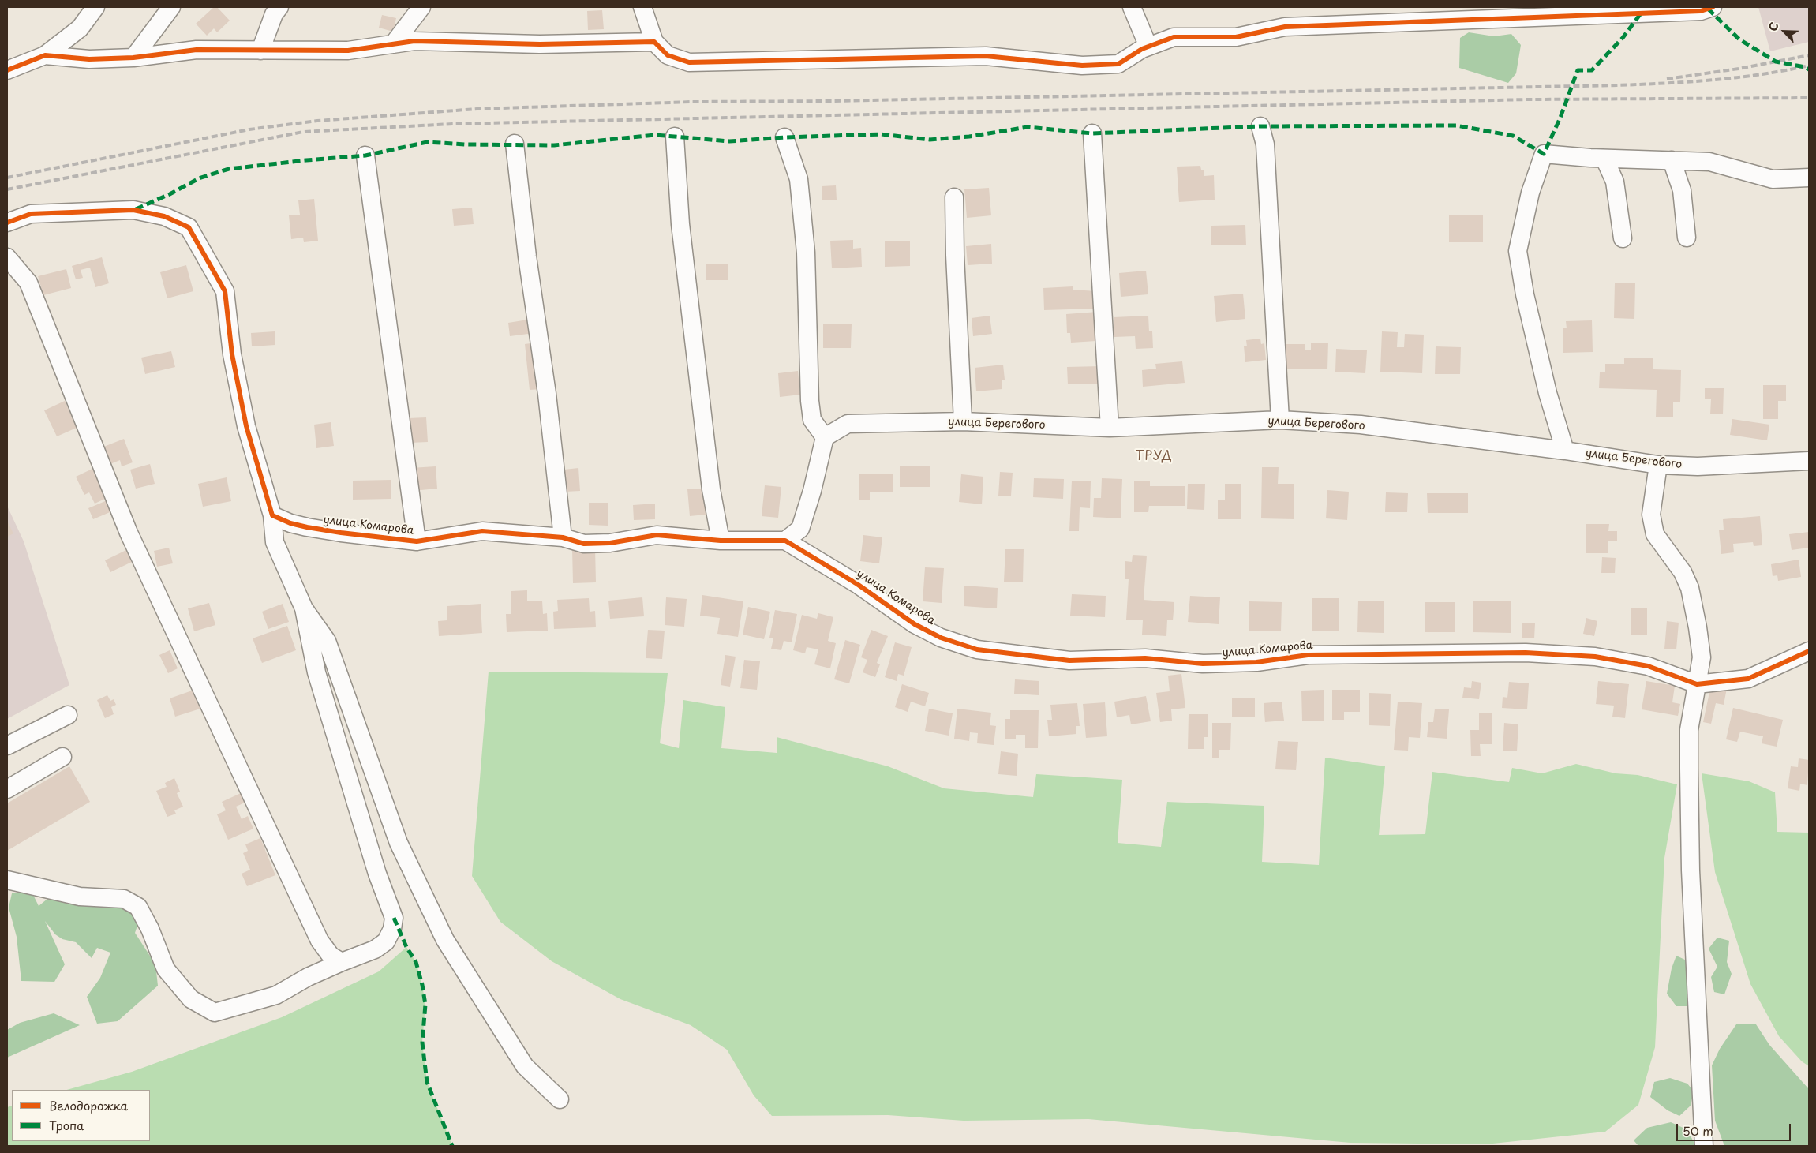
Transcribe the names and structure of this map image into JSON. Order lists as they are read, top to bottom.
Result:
{
  "streets": {
    "street": ["улица Берегового", "улица Комарова"]
  },
  "districts": ["ТРУД"],
  "legend": ["Велодорожка", "Тропа"],
  "scale_bar": "50 m",
  "north": "top left"
}
